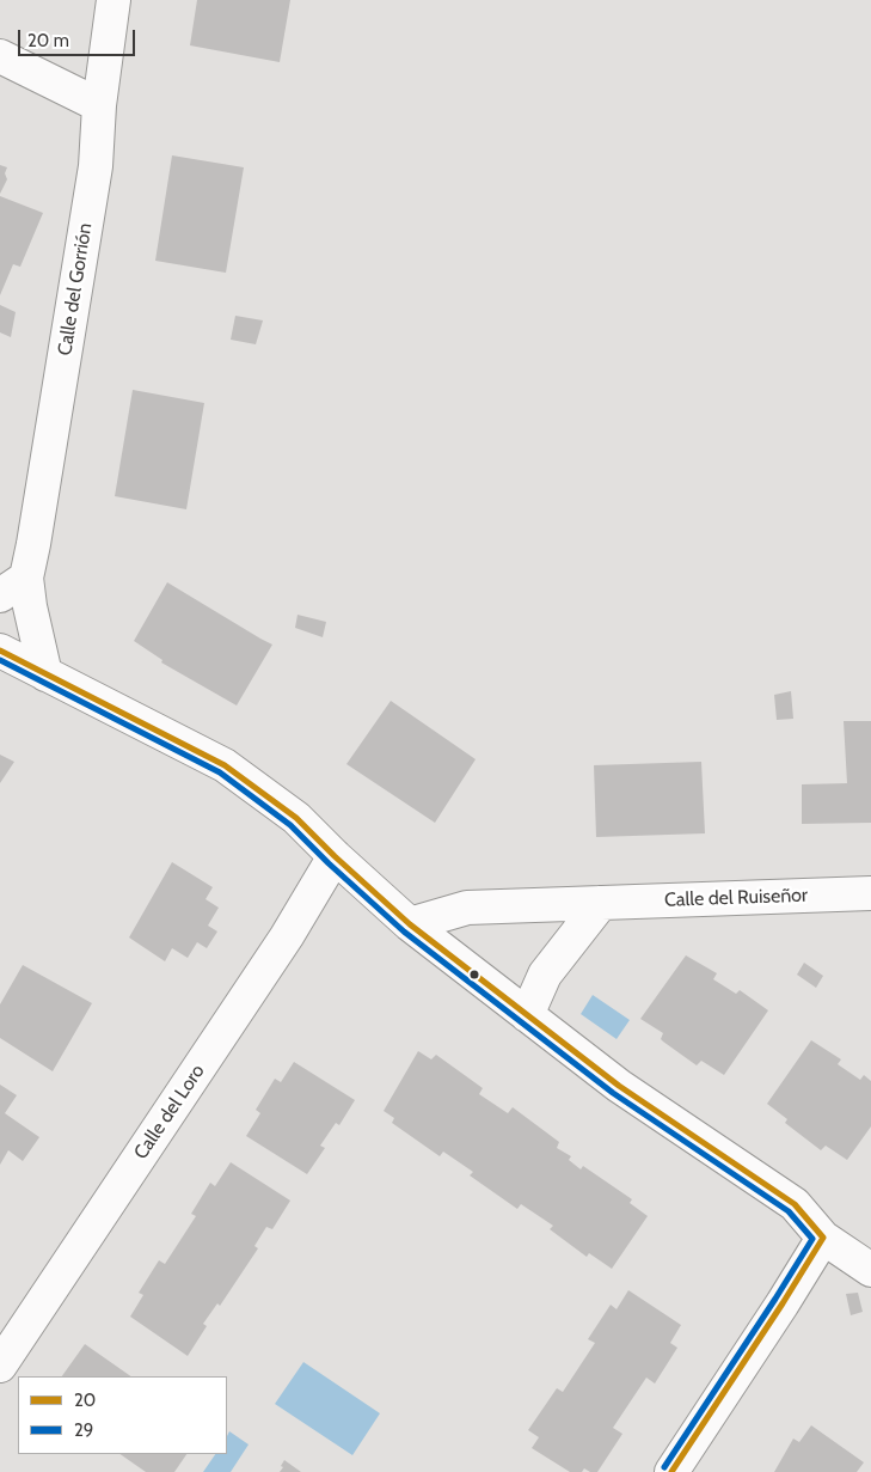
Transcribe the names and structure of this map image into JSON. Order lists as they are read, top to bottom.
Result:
{
  "streets": {
    "street": ["Calle del Gorrión", "Calle del Ruiseñor", "Calle del Loro"]
  },
  "lines": ["transit line 20", "transit line 29"],
  "legend": ["20", "29"],
  "scale_bar": "20 m"
}
